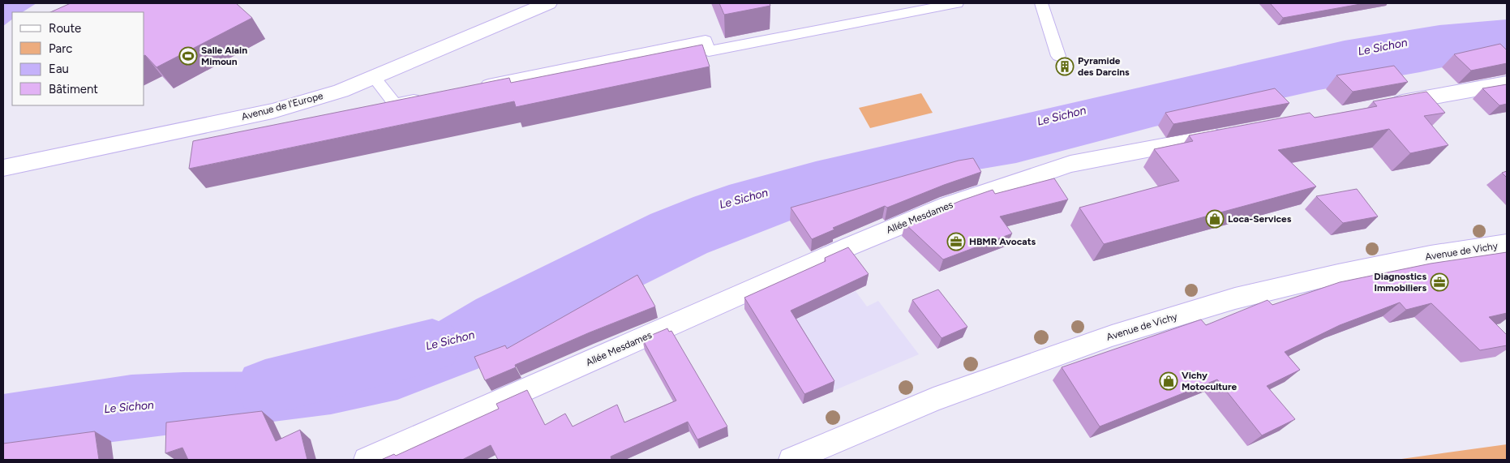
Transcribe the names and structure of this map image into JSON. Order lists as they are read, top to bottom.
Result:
{
  "streets": {
    "street": ["Avenue de l'Europe", "Allée Mesdames", "Avenue de Vichy"]
  },
  "water": ["Le Sichon"],
  "places": {
    "sports": ["Salle Alain Mimoun"],
    "building": ["Pyramide des Darcins"],
    "shop": ["Loca-Services", "Vichy Motoculture"],
    "office": ["HBMR Avocats", "Diagnostics Immobiliers"]
  },
  "legend": [
    "Route",
    "Parc",
    "Eau",
    "Bâtiment"
  ]
}
